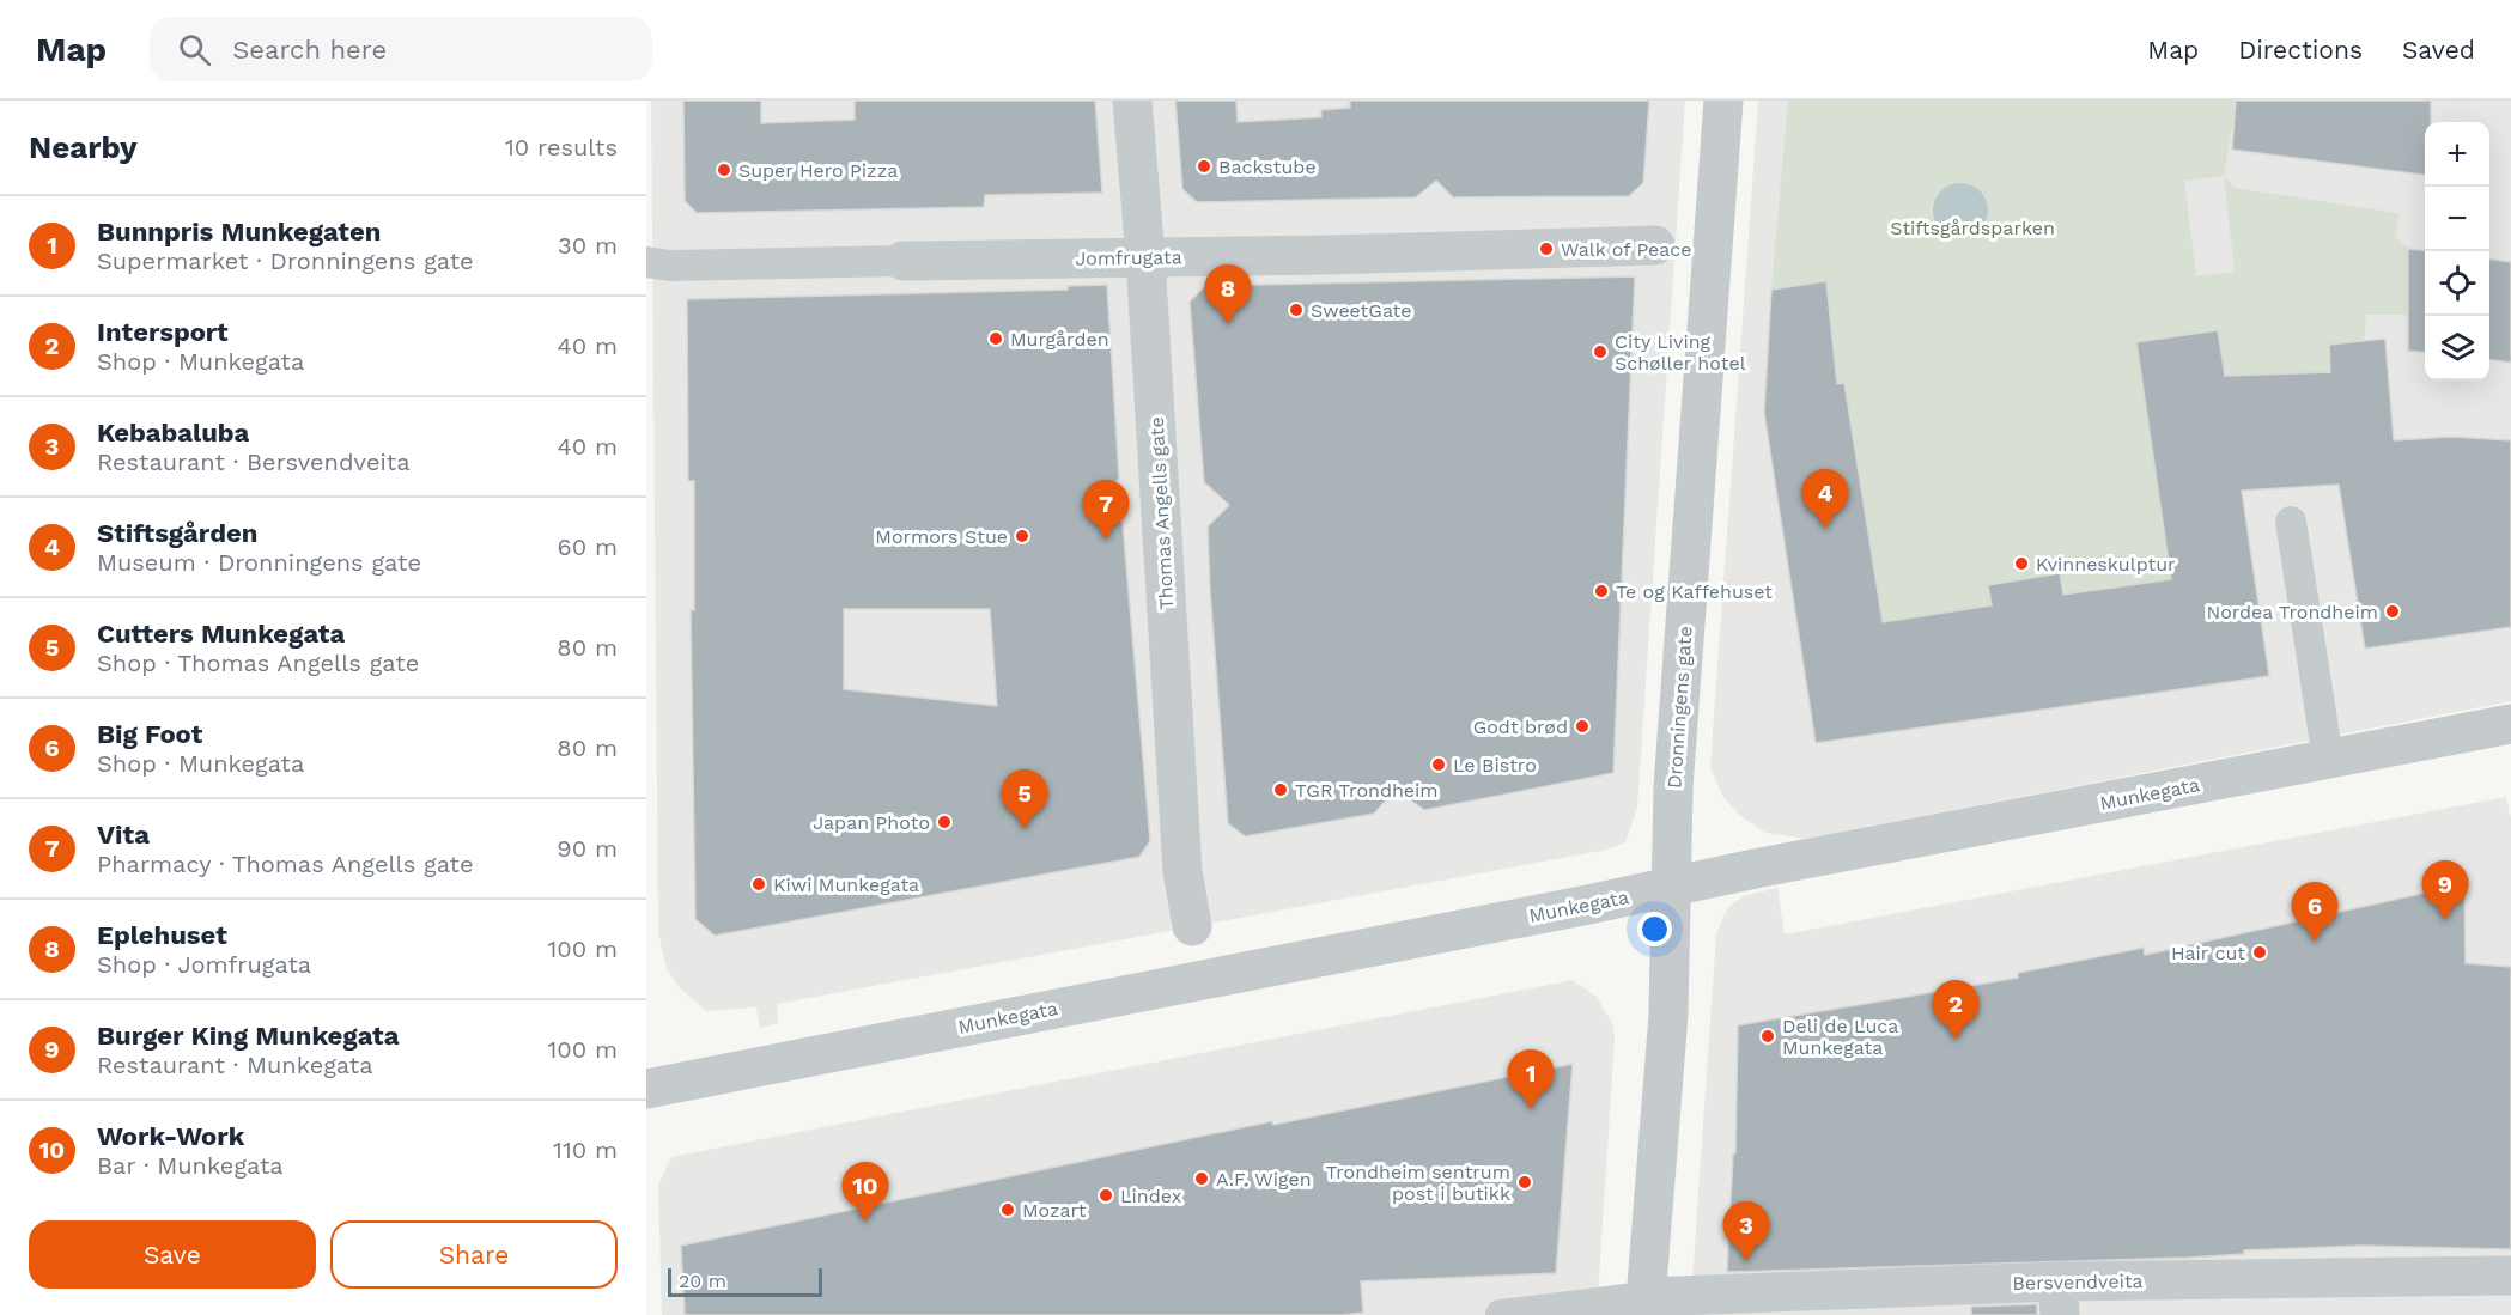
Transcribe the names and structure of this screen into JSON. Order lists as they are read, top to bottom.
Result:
{
  "streets": {
    "street": [
      "Jomfrugata",
      "Thomas Angells gate",
      "Dronningens gate",
      "Munkegata",
      "Bersvendveita"
    ]
  },
  "crossings": [
    ["Jomfrugata", "Thomas Angells gate"],
    ["Dronningens gate", "Munkegata"],
    ["Dronningens gate", "Bersvendveita"]
  ],
  "parks": ["Stiftsgårdsparken"],
  "places": [
    "Backstube",
    "Super Hero Pizza",
    "Walk of Peace",
    "SweetGate",
    "Murgården",
    "City Living Schøller hotel",
    "Mormors Stue",
    "Kvinneskulptur",
    "Te og Kaffehuset",
    "Nordea Trondheim",
    "Godt brød",
    "Le Bistro",
    "TGR Trondheim",
    "Japan Photo",
    "Kiwi Munkegata",
    "Hair cut",
    "Deli de Luca Munkegata",
    "A.F. Wigen",
    "Trondheim sentrum post i butikk",
    "Lindex",
    "Mozart"
  ],
  "scale_bar": "20 m",
  "page": {
    "header": "Map",
    "search": "Search here",
    "nav": ["Map", "Directions", "Saved"],
    "heading": ["Nearby", "10 results"],
    "map_buttons": ["+", "−"],
    "list": [
      {
        "mark": "1",
        "name": "Bunnpris Munkegaten",
        "note": "Supermarket · Dronningens gate",
        "value": "30 m"
      },
      {
        "mark": "2",
        "name": "Intersport",
        "note": "Shop · Munkegata",
        "value": "40 m"
      },
      {
        "mark": "3",
        "name": "Kebabaluba",
        "note": "Restaurant · Bersvendveita",
        "value": "40 m"
      },
      {
        "mark": "4",
        "name": "Stiftsgården",
        "note": "Museum · Dronningens gate",
        "value": "60 m"
      },
      {
        "mark": "5",
        "name": "Cutters Munkegata",
        "note": "Shop · Thomas Angells gate",
        "value": "80 m"
      },
      {
        "mark": "6",
        "name": "Big Foot",
        "note": "Shop · Munkegata",
        "value": "80 m"
      },
      {
        "mark": "7",
        "name": "Vita",
        "note": "Pharmacy · Thomas Angells gate",
        "value": "90 m"
      },
      {
        "mark": "8",
        "name": "Eplehuset",
        "note": "Shop · Jomfrugata",
        "value": "100 m"
      },
      {
        "mark": "9",
        "name": "Burger King Munkegata",
        "note": "Restaurant · Munkegata",
        "value": "100 m"
      },
      {
        "mark": "10",
        "name": "Work-Work",
        "note": "Bar · Munkegata",
        "value": "110 m"
      }
    ],
    "pins": [
      "8",
      "4",
      "7",
      "5",
      "9",
      "6",
      "2",
      "1",
      "10",
      "3"
    ],
    "buttons": ["Save", "Share"],
    "scale": "20 m"
  }
}
